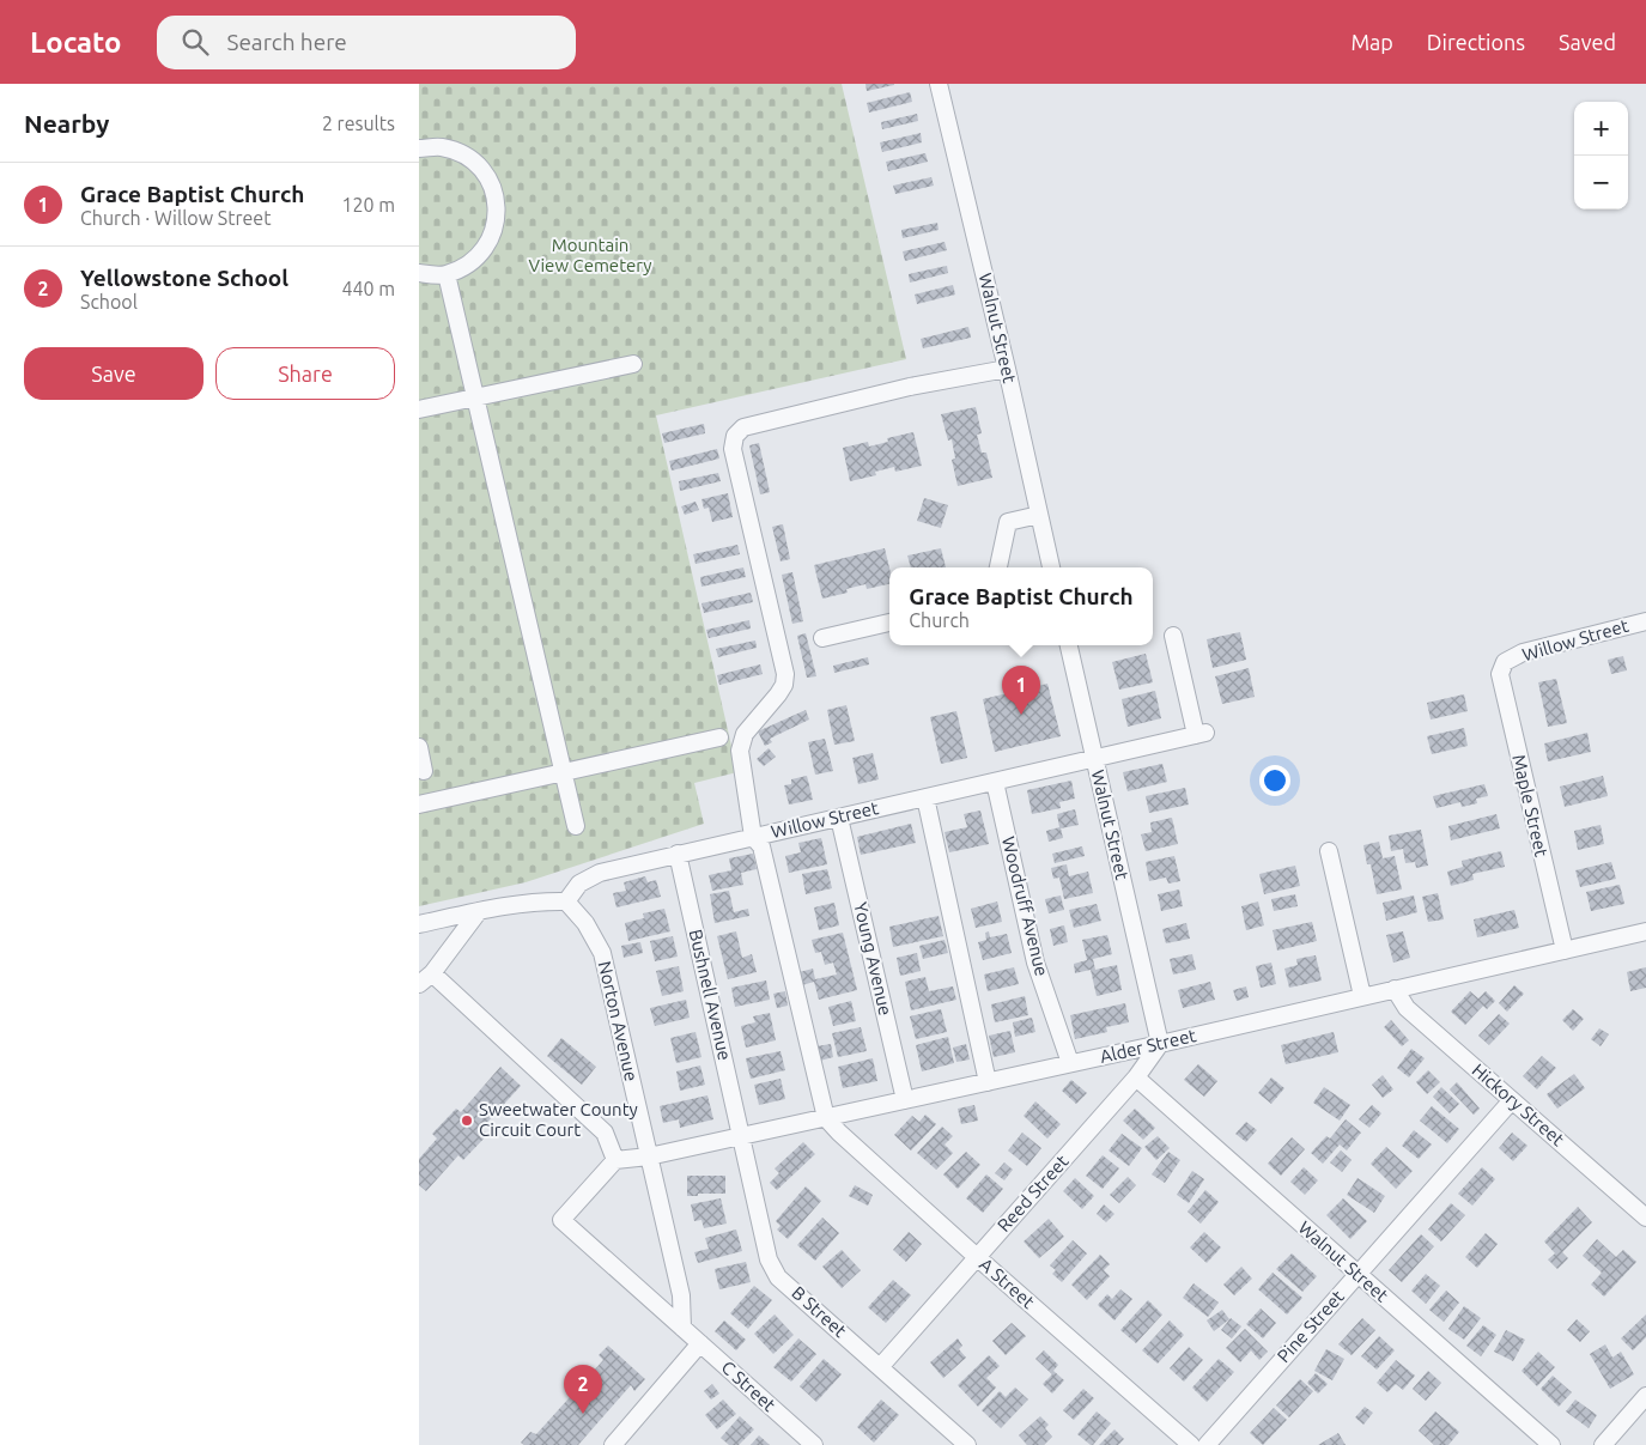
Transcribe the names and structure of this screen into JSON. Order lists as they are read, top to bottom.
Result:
{
  "streets": {
    "street": [
      "Walnut Street",
      "Willow Street",
      "Maple Street",
      "Woodruff Avenue",
      "Young Avenue",
      "Bushnell Avenue",
      "Norton Avenue",
      "Alder Street",
      "Hickory Street",
      "Reed Street",
      "A Street",
      "B Street",
      "Pine Street",
      "C Street"
    ]
  },
  "crossings": [
    ["Walnut Street", "Willow Street"],
    ["Walnut Street", "Alder Street"],
    ["Walnut Street", "Reed Street"],
    ["Walnut Street", "Pine Street"],
    ["Willow Street", "Maple Street"],
    ["Willow Street", "Woodruff Avenue"],
    ["Willow Street", "Young Avenue"],
    ["Willow Street", "Bushnell Avenue"],
    ["Willow Street", "Norton Avenue"],
    ["Maple Street", "Alder Street"],
    ["Woodruff Avenue", "Alder Street"],
    ["Young Avenue", "Alder Street"],
    ["Bushnell Avenue", "Alder Street"],
    ["Bushnell Avenue", "B Street"],
    ["Norton Avenue", "Alder Street"],
    ["Norton Avenue", "C Street"],
    ["Alder Street", "Hickory Street"],
    ["Alder Street", "Reed Street"],
    ["Alder Street", "A Street"],
    ["Alder Street", "B Street"],
    ["Alder Street", "C Street"],
    ["Hickory Street", "Pine Street"],
    ["Reed Street", "A Street"],
    ["Reed Street", "B Street"]
  ],
  "parks": ["Mountain View Cemetery"],
  "places": ["Sweetwater County Circuit Court"],
  "page": {
    "header": "Locato",
    "search": "Search here",
    "nav": ["Map", "Directions", "Saved"],
    "heading": ["Nearby", "2 results"],
    "map_buttons": ["+", "−"],
    "list": [
      {
        "mark": "1",
        "name": "Grace Baptist Church",
        "note": "Church · Willow Street",
        "value": "120 m"
      },
      {
        "mark": "2",
        "name": "Yellowstone School",
        "note": "School",
        "value": "440 m"
      }
    ],
    "buttons": ["Save", "Share"],
    "popup": ["Grace Baptist Church", "Church"],
    "pins": ["1", "2"]
  }
}
